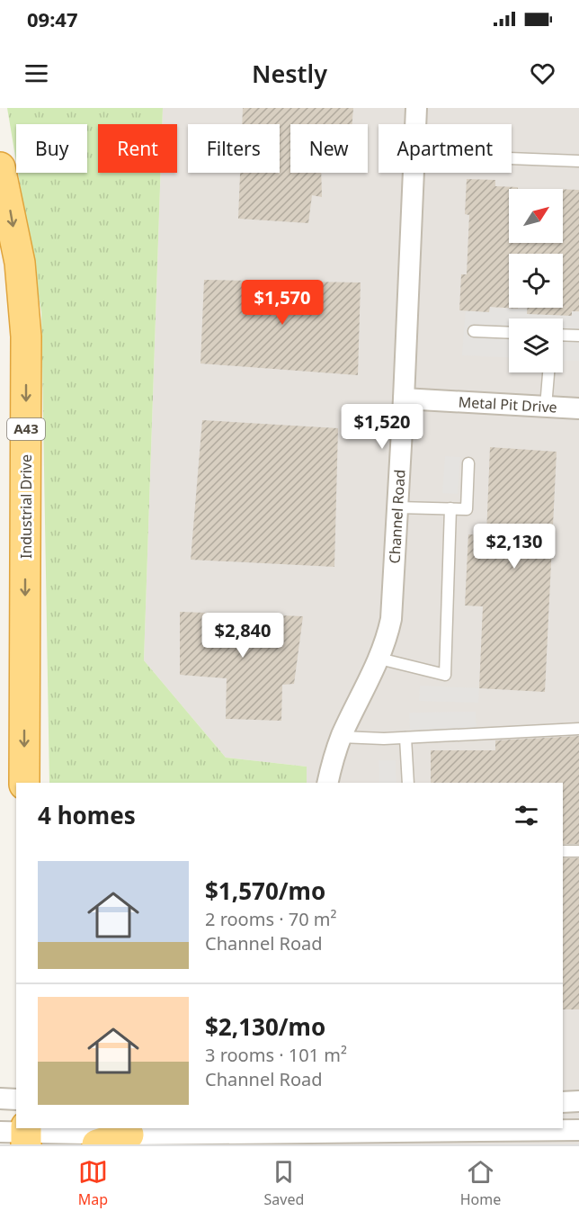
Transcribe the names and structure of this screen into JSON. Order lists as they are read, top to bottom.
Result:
{
  "streets": {
    "highway": ["A43", "Industrial Drive"],
    "street": ["Metal Pit Drive", "Channel Road"]
  },
  "crossings": [
    ["Metal Pit Drive", "Channel Road"]
  ],
  "one_way": ["Industrial Drive"],
  "north": "top right",
  "page": {
    "status": "09:47",
    "header": "Nestly",
    "chip": [
      "Buy",
      "Rent",
      "Filters",
      "New",
      "Apartment"
    ],
    "price": [
      "$1,570",
      "$1,520",
      "$2,130",
      "$2,840"
    ],
    "heading": "4 homes",
    "list": [
      {
        "name": "$1,570/mo",
        "note": "2 rooms · 70 m² · Channel Road"
      },
      {
        "name": "$2,130/mo",
        "note": "3 rooms · 101 m² · Channel Road"
      }
    ],
    "tabs": ["Map", "Saved", "Home"]
  }
}
